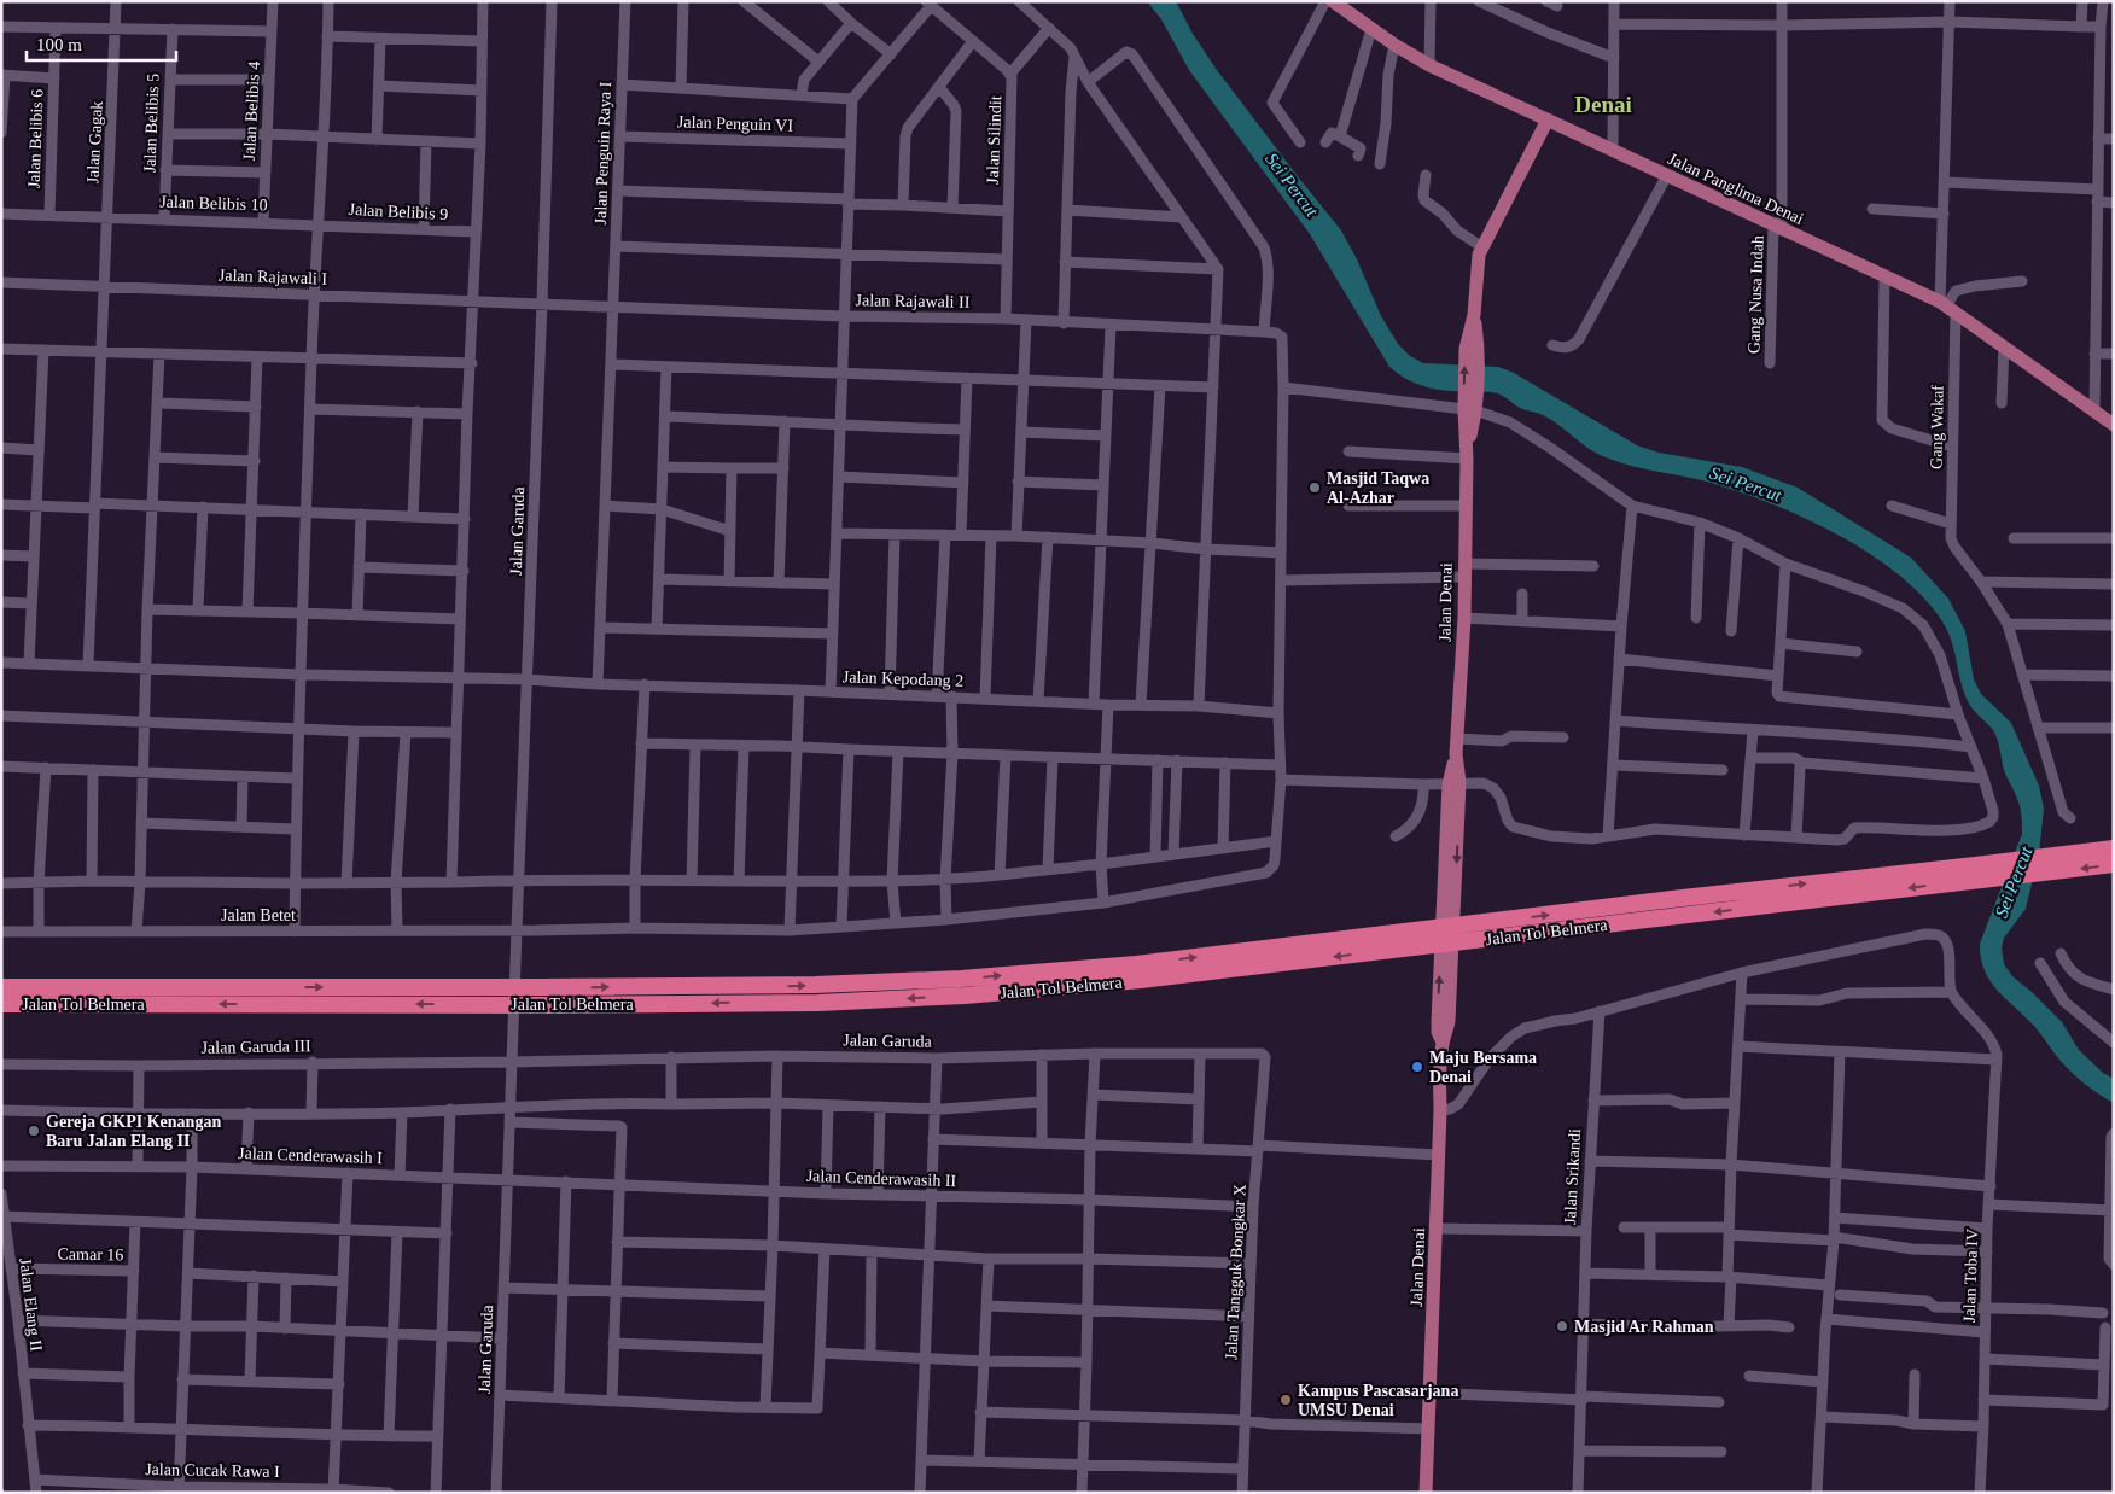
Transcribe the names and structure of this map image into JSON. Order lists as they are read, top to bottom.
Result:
{
  "streets": {
    "highway": ["Jalan Tol Belmera"],
    "main road": ["Jalan Panglima Denai", "Jalan Denai"],
    "street": [
      "Jalan Belibis 4",
      "Jalan Belibis 5",
      "Jalan Penguin VI",
      "Jalan Belibis 6",
      "Jalan Silindit",
      "Jalan Gagak",
      "Jalan Penguin Raya I",
      "Jalan Belibis 10",
      "Jalan Belibis 9",
      "Jalan Rajawali I",
      "Gang Nusa Indah",
      "Jalan Rajawali II",
      "Gang Wakaf",
      "Jalan Garuda",
      "Jalan Kepodang 2",
      "Jalan Betet",
      "Jalan Garuda III",
      "Jalan Cenderawasih I",
      "Jalan Srikandi",
      "Jalan Cenderawasih II",
      "Camar 16",
      "Jalan Tangguk Bongkar X",
      "Jalan Toba IV",
      "Jalan Elang II",
      "Jalan Cucak Rawa I"
    ]
  },
  "crossings": [
    ["Jalan Belibis 4", "Jalan Belibis 10"],
    ["Jalan Belibis 5", "Jalan Belibis 10"],
    ["Jalan Penguin VI", "Jalan Penguin Raya I"],
    ["Jalan Belibis 6", "Jalan Belibis 10"],
    ["Jalan Silindit", "Jalan Rajawali II"],
    ["Jalan Gagak", "Jalan Belibis 10"],
    ["Jalan Gagak", "Jalan Rajawali I"],
    ["Jalan Gagak", "Jalan Kepodang 2"],
    ["Jalan Penguin Raya I", "Jalan Rajawali II"],
    ["Jalan Penguin Raya I", "Jalan Kepodang 2"],
    ["Jalan Panglima Denai", "Gang Nusa Indah"],
    ["Jalan Panglima Denai", "Gang Wakaf"],
    ["Jalan Panglima Denai", "Jalan Denai"],
    ["Jalan Belibis 10", "Jalan Belibis 9"],
    ["Jalan Rajawali I", "Jalan Rajawali II"],
    ["Jalan Rajawali I", "Jalan Garuda"],
    ["Jalan Rajawali II", "Jalan Garuda"],
    ["Jalan Rajawali II", "Jalan Betet"],
    ["Jalan Garuda", "Jalan Kepodang 2"],
    ["Jalan Garuda", "Jalan Betet"],
    ["Jalan Garuda", "Jalan Garuda III"],
    ["Jalan Garuda", "Jalan Cenderawasih I"],
    ["Jalan Garuda", "Jalan Cenderawasih II"],
    ["Jalan Garuda", "Jalan Tangguk Bongkar X"],
    ["Jalan Kepodang 2", "Jalan Betet"],
    ["Jalan Cenderawasih I", "Jalan Cenderawasih II"],
    ["Jalan Cenderawasih II", "Jalan Tangguk Bongkar X"],
    ["Camar 16", "Jalan Elang II"],
    ["Jalan Elang II", "Jalan Cucak Rawa I"]
  ],
  "districts": ["Denai"],
  "water": ["Sei Percut"],
  "places": [
    "Masjid Taqwa Al-Azhar",
    "Maju Bersama Denai",
    "Gereja GKPI Kenangan Baru Jalan Elang II",
    "Masjid Ar Rahman",
    "Kampus Pascasarjana UMSU Denai"
  ],
  "scale_bar": "100 m"
}
